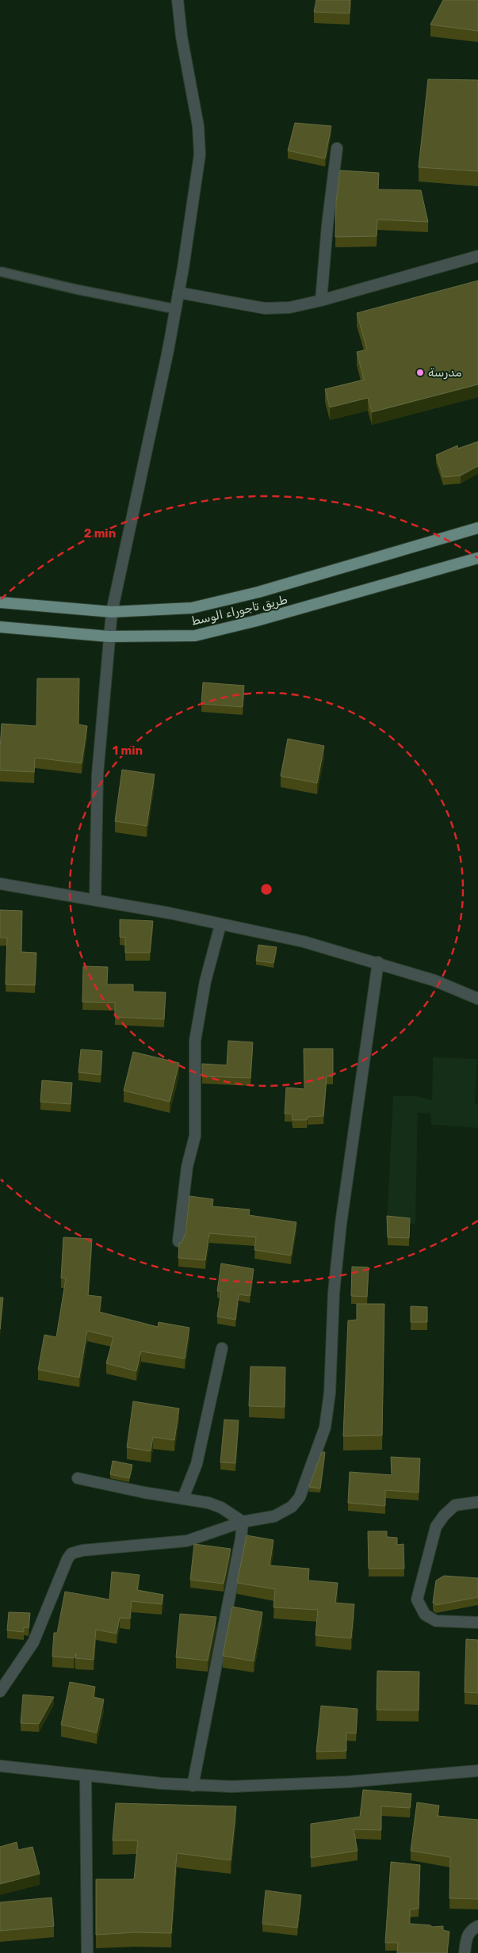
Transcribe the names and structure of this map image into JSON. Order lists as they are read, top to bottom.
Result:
{
  "streets": {
    "main road": ["طريق تاجوراء الوسط"]
  },
  "places": ["مدرسة"],
  "rings": ["2 min", "1 min"]
}
